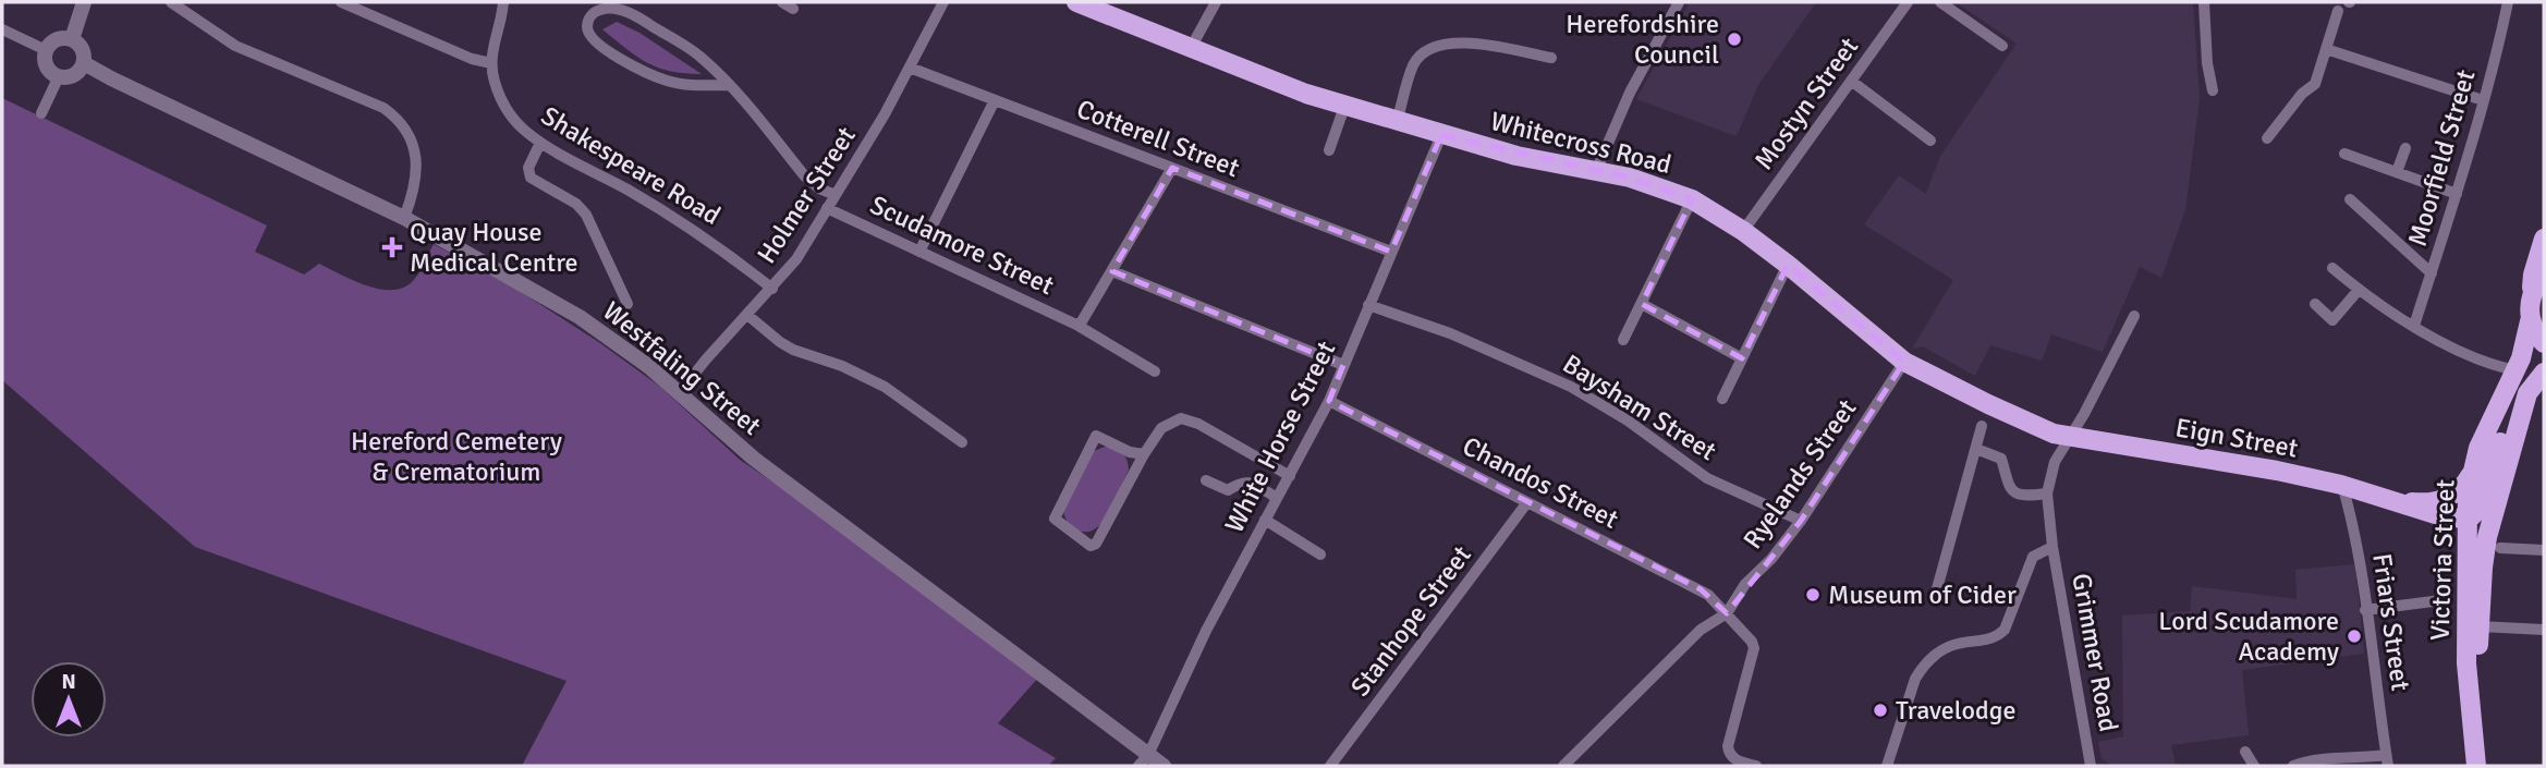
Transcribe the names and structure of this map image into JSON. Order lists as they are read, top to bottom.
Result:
{
  "streets": {
    "highway": ["Whitecross Road", "Eign Street", "Victoria Street"],
    "street": [
      "Mostyn Street",
      "Cotterell Street",
      "Moorfield Street",
      "Shakespeare Road",
      "Holmer Street",
      "Scudamore Street",
      "Westfaling Street",
      "Baysham Street",
      "White Horse Street",
      "Ryelands Street",
      "Chandos Street",
      "Stanhope Street",
      "Friars Street",
      "Grimmer Road"
    ]
  },
  "crossings": [
    ["Mostyn Street", "Whitecross Road"],
    ["Cotterell Street", "Holmer Street"],
    ["Cotterell Street", "White Horse Street"],
    ["Whitecross Road", "White Horse Street"],
    ["Whitecross Road", "Eign Street"],
    ["Whitecross Road", "Ryelands Street"],
    ["Whitecross Road", "Grimmer Road"],
    ["Shakespeare Road", "Holmer Street"],
    ["Holmer Street", "Scudamore Street"],
    ["Holmer Street", "Westfaling Street"],
    ["Westfaling Street", "White Horse Street"],
    ["Baysham Street", "White Horse Street"],
    ["Baysham Street", "Ryelands Street"],
    ["White Horse Street", "Chandos Street"],
    ["Eign Street", "Victoria Street"],
    ["Eign Street", "Friars Street"],
    ["Eign Street", "Grimmer Road"],
    ["Ryelands Street", "Chandos Street"],
    ["Chandos Street", "Stanhope Street"]
  ],
  "parks": ["Hereford Cemetery & Crematorium"],
  "places": {
    "other": [
      "Herefordshire Council",
      "Museum of Cider",
      "Lord Scudamore Academy",
      "Travelodge"
    ],
    "health": ["Quay House Medical Centre"]
  },
  "north": "top"
}
